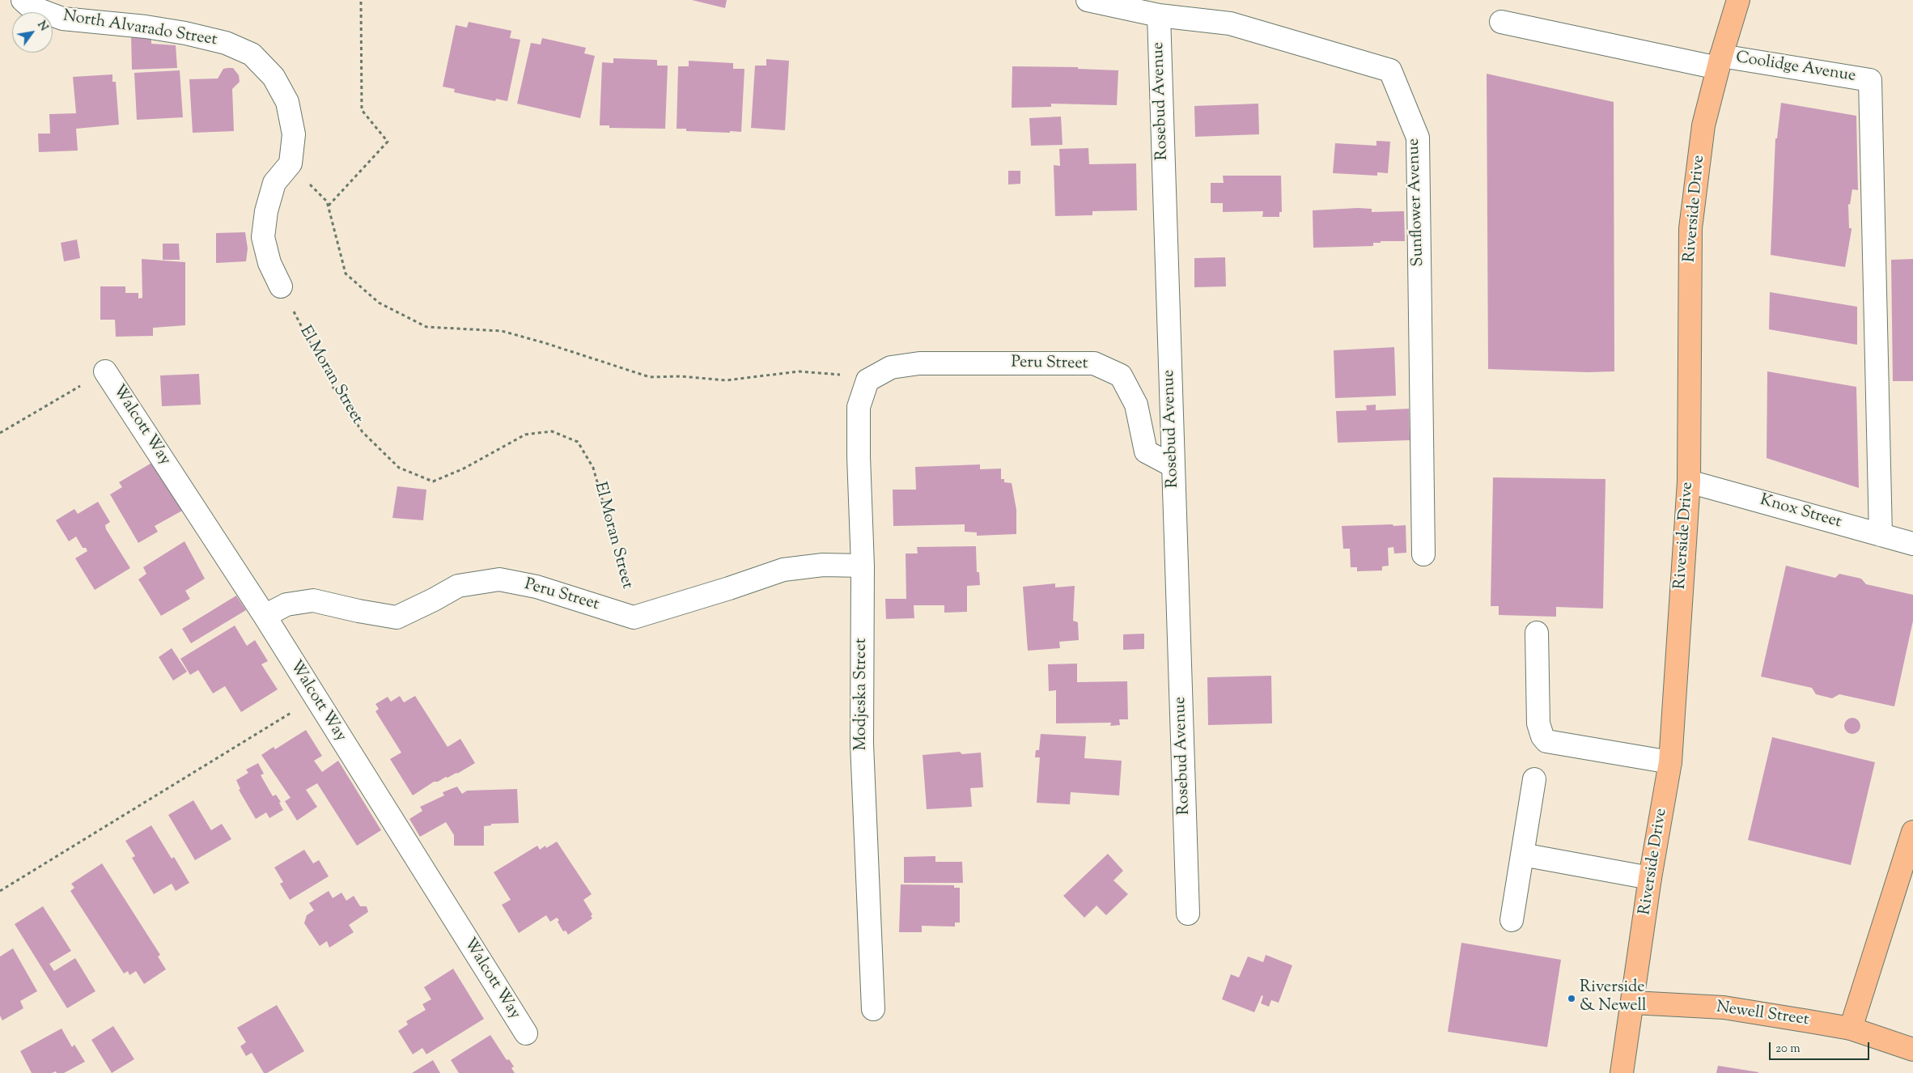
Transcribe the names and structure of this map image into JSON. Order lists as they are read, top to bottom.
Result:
{
  "streets": {
    "main road": ["Riverside Drive", "Newell Street"],
    "street": [
      "North Alvarado Street",
      "Coolidge Avenue",
      "Rosebud Avenue",
      "Sunflower Avenue",
      "Peru Street",
      "Walcott Way",
      "Knox Street",
      "Modjeska Street"
    ],
    "path": ["El Moran Street"]
  },
  "crossings": [
    ["Coolidge Avenue", "Riverside Drive"],
    ["Coolidge Avenue", "Knox Street"],
    ["Rosebud Avenue", "Sunflower Avenue"],
    ["Rosebud Avenue", "Peru Street"],
    ["Riverside Drive", "Knox Street"],
    ["Riverside Drive", "Newell Street"],
    ["Peru Street", "El Moran Street"],
    ["Peru Street", "Walcott Way"],
    ["Peru Street", "Modjeska Street"]
  ],
  "places": ["Riverside & Newell"],
  "scale_bar": "20 m",
  "north": "top right"
}
